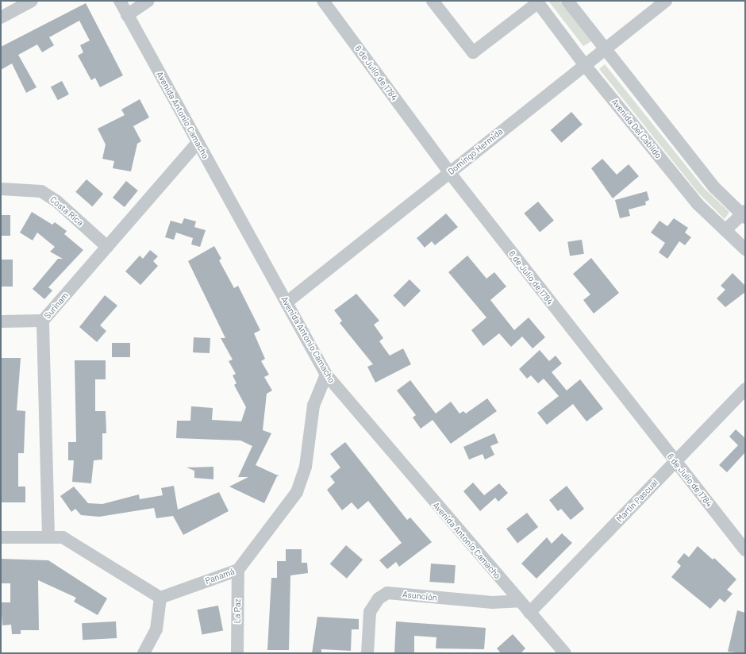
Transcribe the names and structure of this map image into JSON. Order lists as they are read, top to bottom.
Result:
{
  "streets": {
    "street": [
      "6 de Julio de 1784",
      "Avenida Antonio Camacho",
      "Avenida Del Cabildo",
      "Domingo Hermida",
      "Costa Rica",
      "Surinam",
      "Martín Pascual",
      "Panamá",
      "Asunción",
      "La Paz"
    ]
  },
  "crossings": [
    ["6 de Julio de 1784", "Domingo Hermida"],
    ["6 de Julio de 1784", "Martín Pascual"],
    ["Avenida Antonio Camacho", "Domingo Hermida"],
    ["Avenida Antonio Camacho", "Surinam"],
    ["Avenida Antonio Camacho", "Martín Pascual"],
    ["Avenida Antonio Camacho", "Panamá"],
    ["Avenida Antonio Camacho", "Asunción"],
    ["Avenida Del Cabildo", "Domingo Hermida"],
    ["Costa Rica", "Surinam"],
    ["Panamá", "La Paz"]
  ]
}
